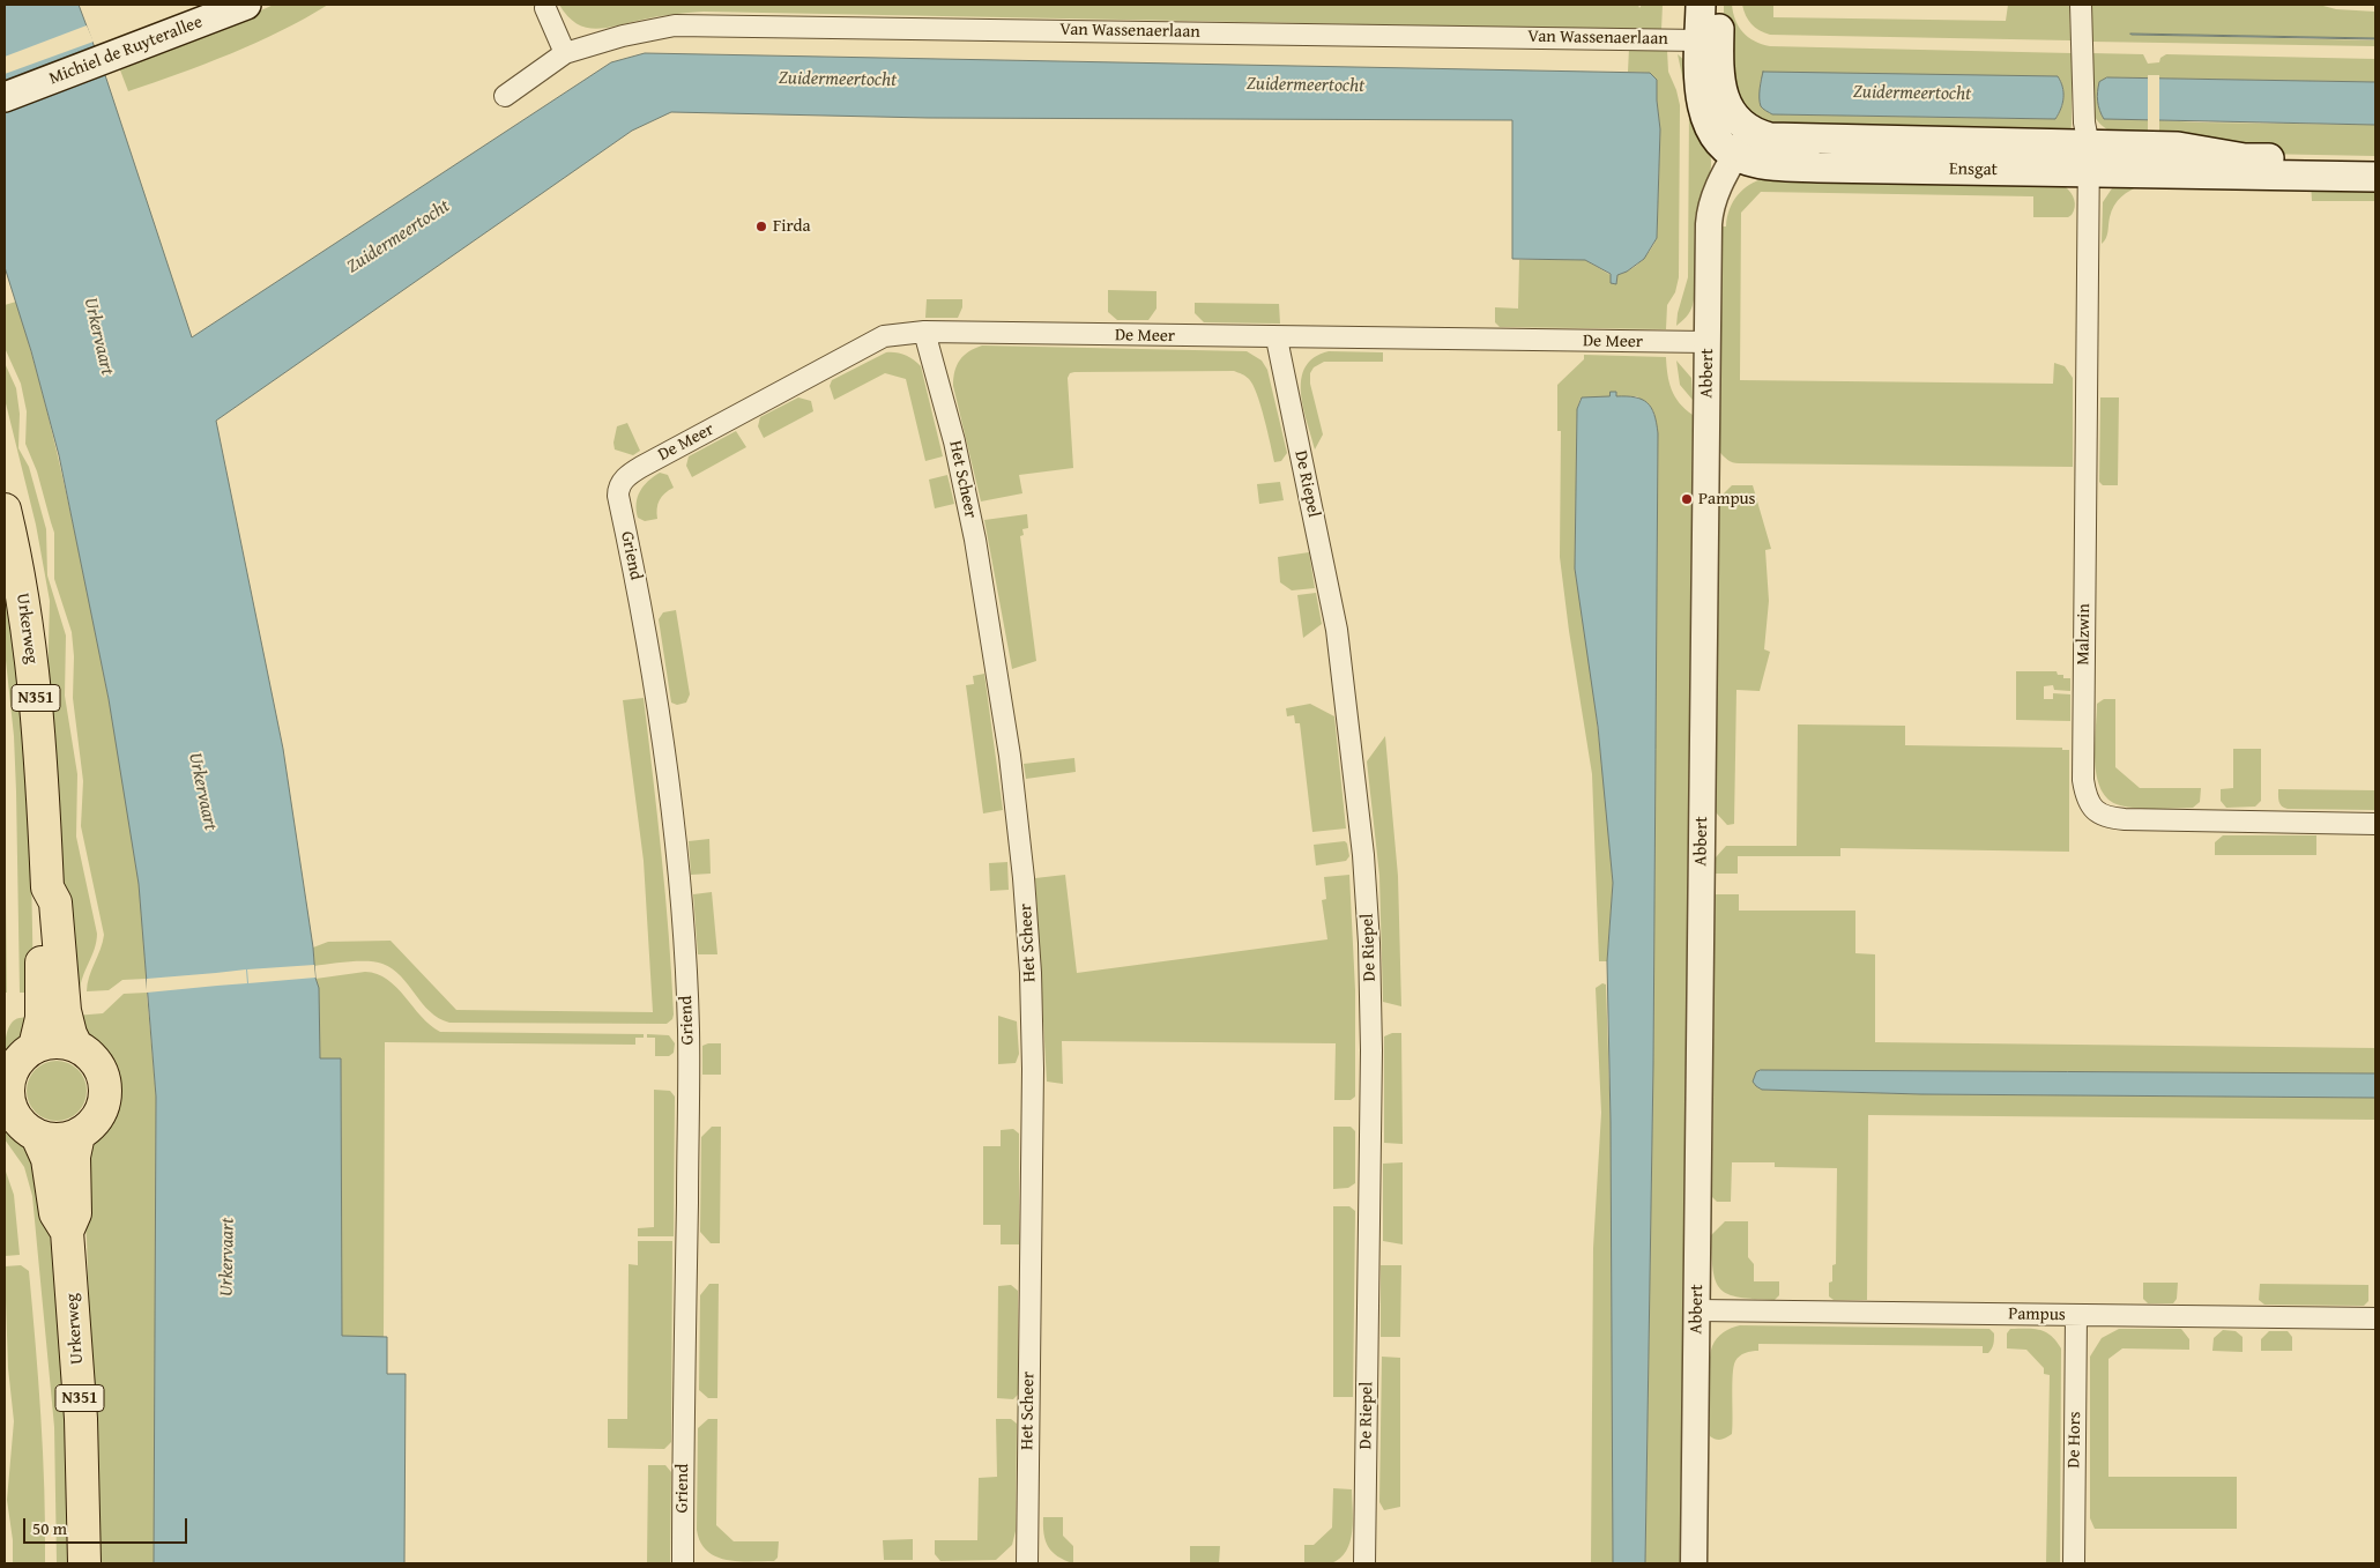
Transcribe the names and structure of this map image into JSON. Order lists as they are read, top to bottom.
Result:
{
  "streets": {
    "main road": [
      "Michiel de Ruyterallee",
      "Ensgat",
      "Urkerweg",
      "N351"
    ],
    "street": [
      "Van Wassenaerlaan",
      "De Meer",
      "Abbert",
      "Het Scheer",
      "De Riepel",
      "Griend",
      "Malzwin",
      "Pampus",
      "De Hors"
    ]
  },
  "crossings": [
    ["Ensgat", "Abbert"],
    ["Ensgat", "Malzwin"],
    ["De Meer", "Abbert"],
    ["De Meer", "Het Scheer"],
    ["De Meer", "De Riepel"],
    ["De Meer", "Griend"],
    ["Abbert", "Pampus"],
    ["Urkerweg", "N351"],
    ["Pampus", "De Hors"]
  ],
  "water": ["Zuidermeertocht", "Urkervaart"],
  "places": ["Firda", "Pampus"],
  "scale_bar": "50 m"
}
